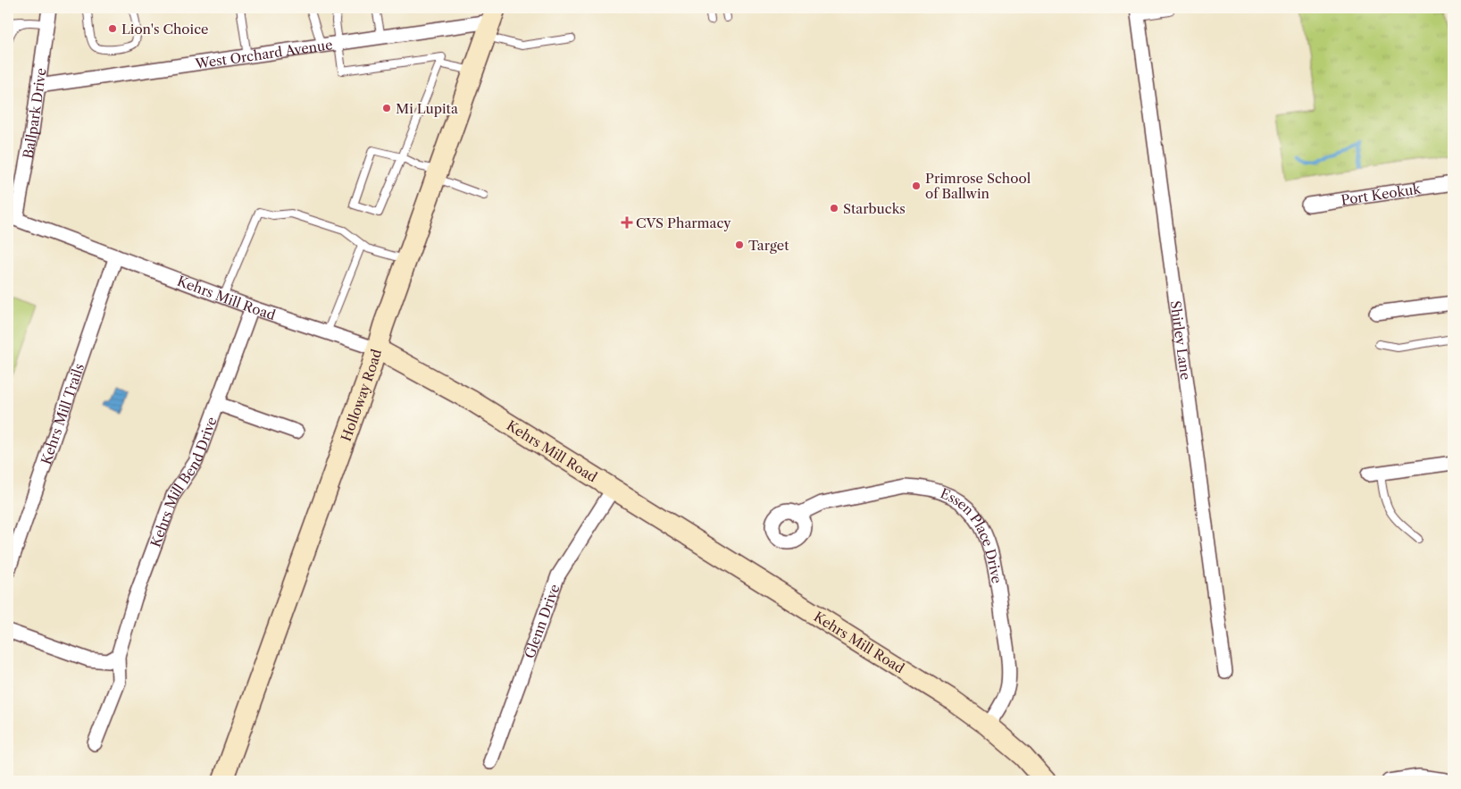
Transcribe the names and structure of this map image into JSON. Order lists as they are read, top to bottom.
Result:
{
  "streets": {
    "street": [
      "West Orchard Avenue",
      "Ballpark Drive",
      "Port Keokuk",
      "Kehrs Mill Road",
      "Shirley Lane",
      "Holloway Road",
      "Kehrs Mill Trails",
      "Kehrs Mill Bend Drive",
      "Essen Place Drive",
      "Glenn Drive"
    ]
  },
  "crossings": [
    ["West Orchard Avenue", "Ballpark Drive"],
    ["West Orchard Avenue", "Holloway Road"],
    ["Ballpark Drive", "Kehrs Mill Road"],
    ["Kehrs Mill Road", "Holloway Road"],
    ["Kehrs Mill Road", "Kehrs Mill Trails"],
    ["Kehrs Mill Road", "Kehrs Mill Bend Drive"],
    ["Kehrs Mill Road", "Essen Place Drive"],
    ["Kehrs Mill Road", "Glenn Drive"]
  ],
  "places": {
    "other": [
      "Lion's Choice",
      "Mi Lupita",
      "Primrose School of Ballwin",
      "Starbucks",
      "Target"
    ],
    "health": ["CVS Pharmacy"]
  }
}
